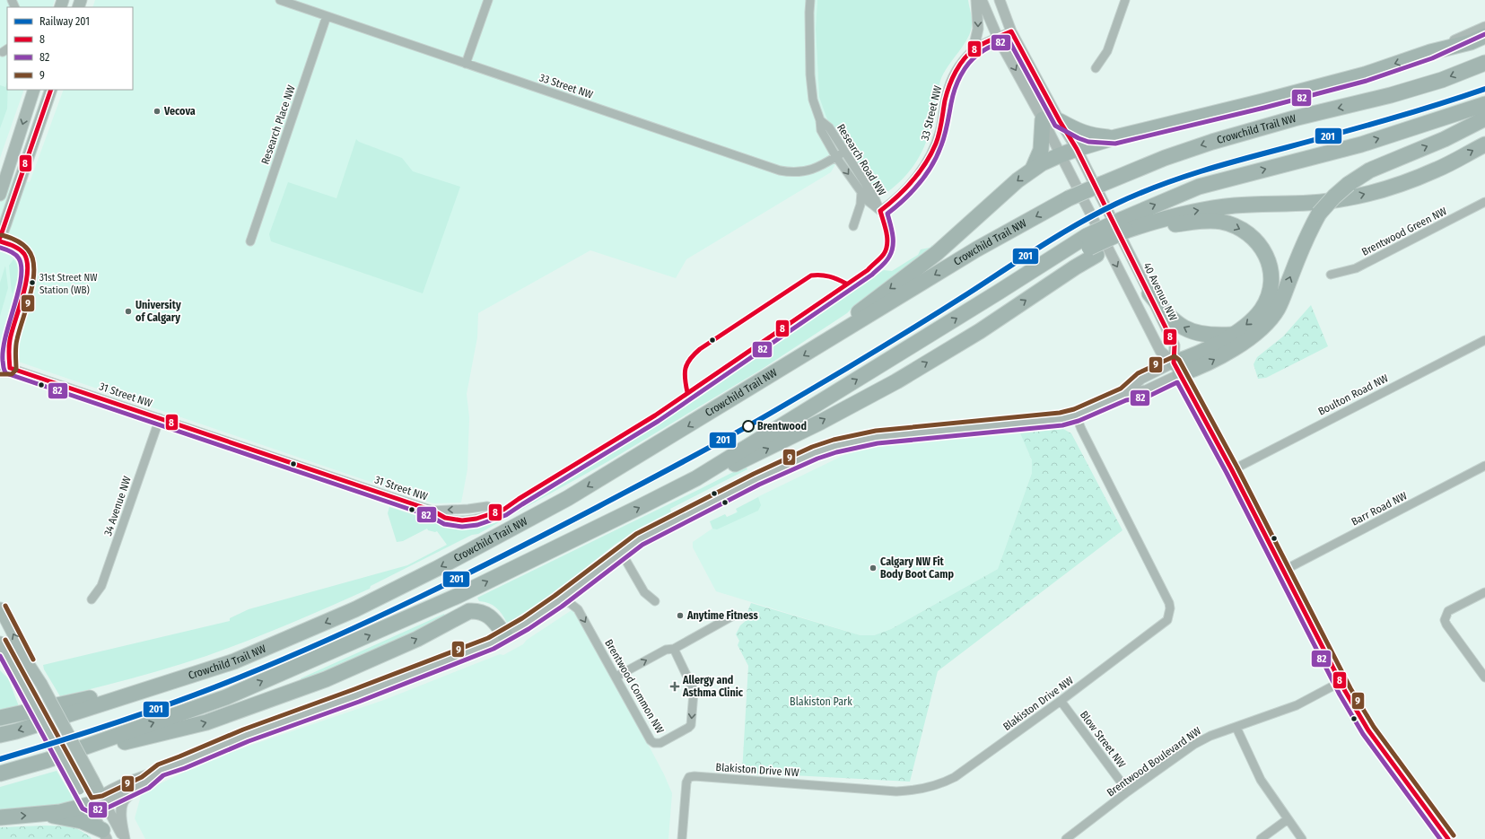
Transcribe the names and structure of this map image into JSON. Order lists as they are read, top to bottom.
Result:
{
  "streets": {
    "highway": ["Crowchild Trail NW"],
    "street": [
      "33 Street NW",
      "Research Place NW",
      "Research Road NW",
      "Brentwood Green NW",
      "40 Avenue NW",
      "31 Street NW",
      "Boulton Road NW",
      "34 Avenue NW",
      "Barr Road NW",
      "Brentwood Common NW",
      "Blakiston Drive NW",
      "Blow Street NW",
      "Brentwood Boulevard NW"
    ]
  },
  "crossings": [
    ["33 Street NW", "Research Place NW"],
    ["33 Street NW", "Research Road NW"],
    ["33 Street NW", "40 Avenue NW"],
    ["31 Street NW", "34 Avenue NW"],
    ["Blakiston Drive NW", "Blow Street NW"],
    ["Blow Street NW", "Brentwood Boulevard NW"]
  ],
  "parks": ["Blakiston Park"],
  "places": {
    "other": [
      "Vecova",
      "31st Street NW Station (WB)",
      "University of Calgary",
      "Brentwood",
      "Calgary NW Fit Body Boot Camp",
      "Anytime Fitness"
    ],
    "health": ["Allergy and Asthma Clinic"]
  },
  "lines": [
    "transit line 8",
    "transit line 82",
    "rail line 201",
    "transit line 9"
  ],
  "legend": [
    "Railway 201",
    "8",
    "82",
    "9"
  ]
}
